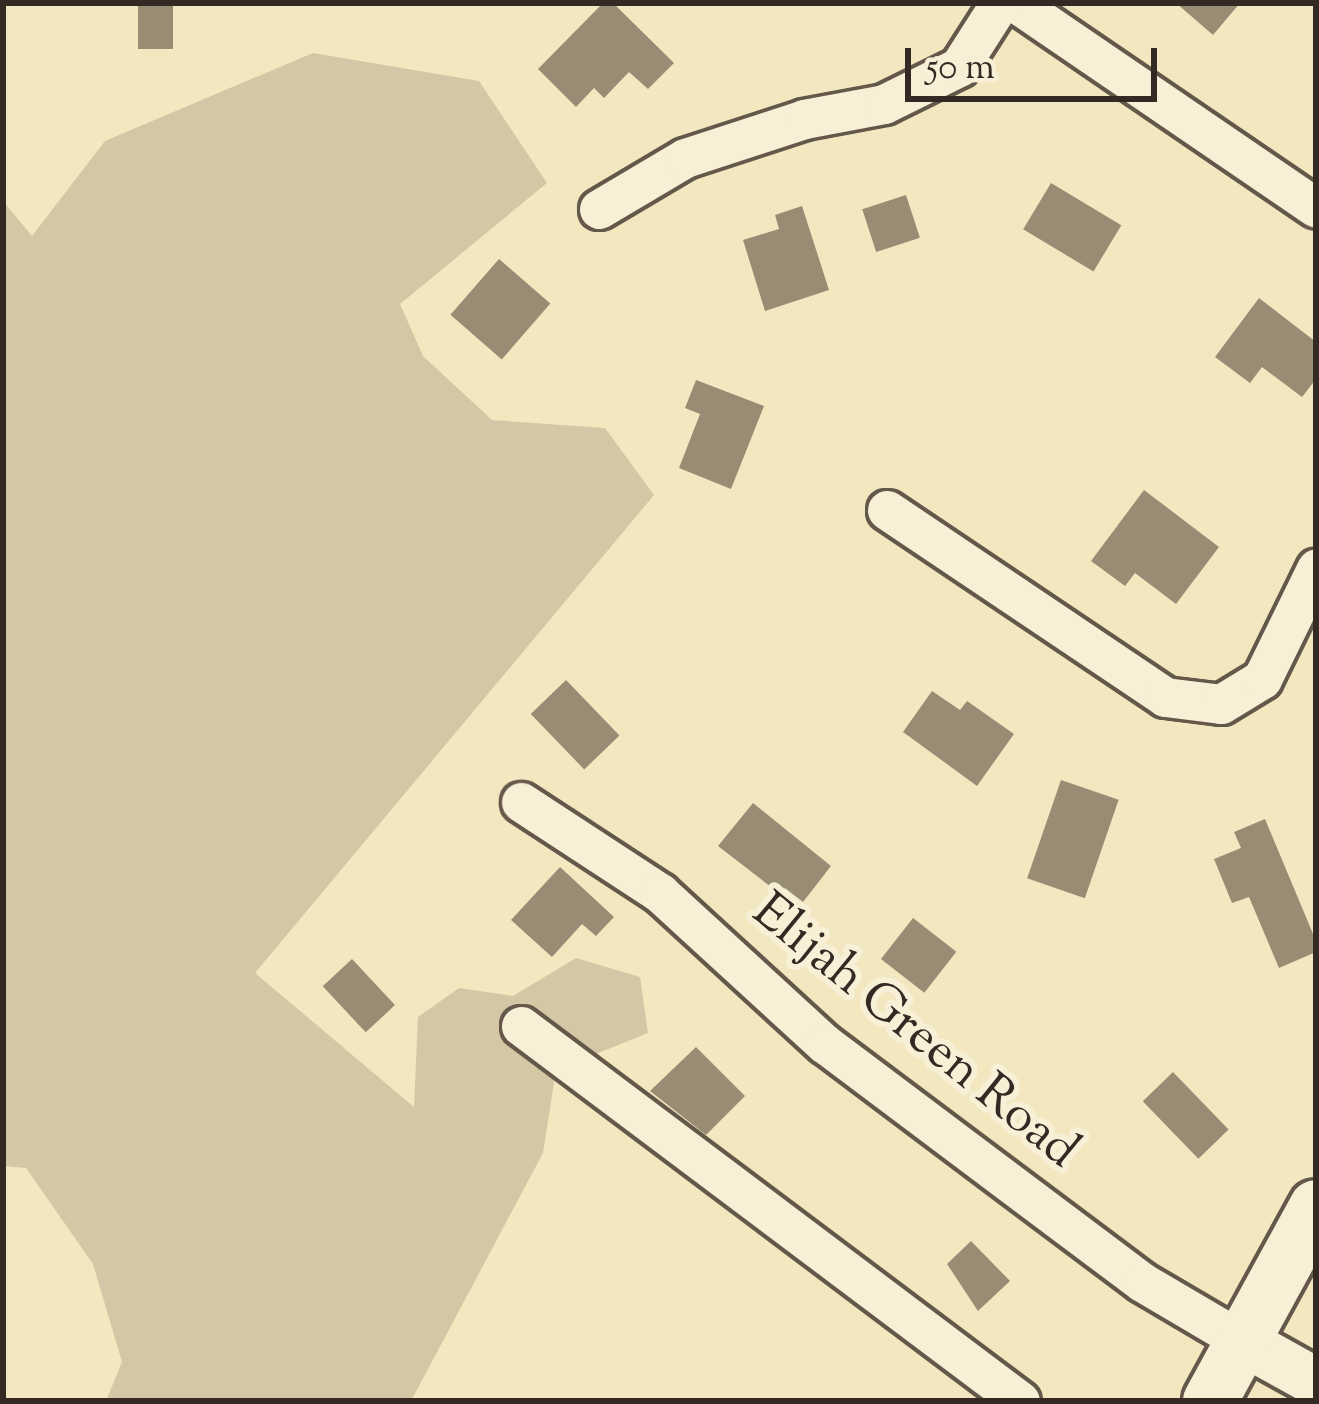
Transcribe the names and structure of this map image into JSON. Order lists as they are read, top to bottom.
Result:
{
  "streets": {
    "street": ["Elijah Green Road"]
  },
  "scale_bar": "50 m"
}
